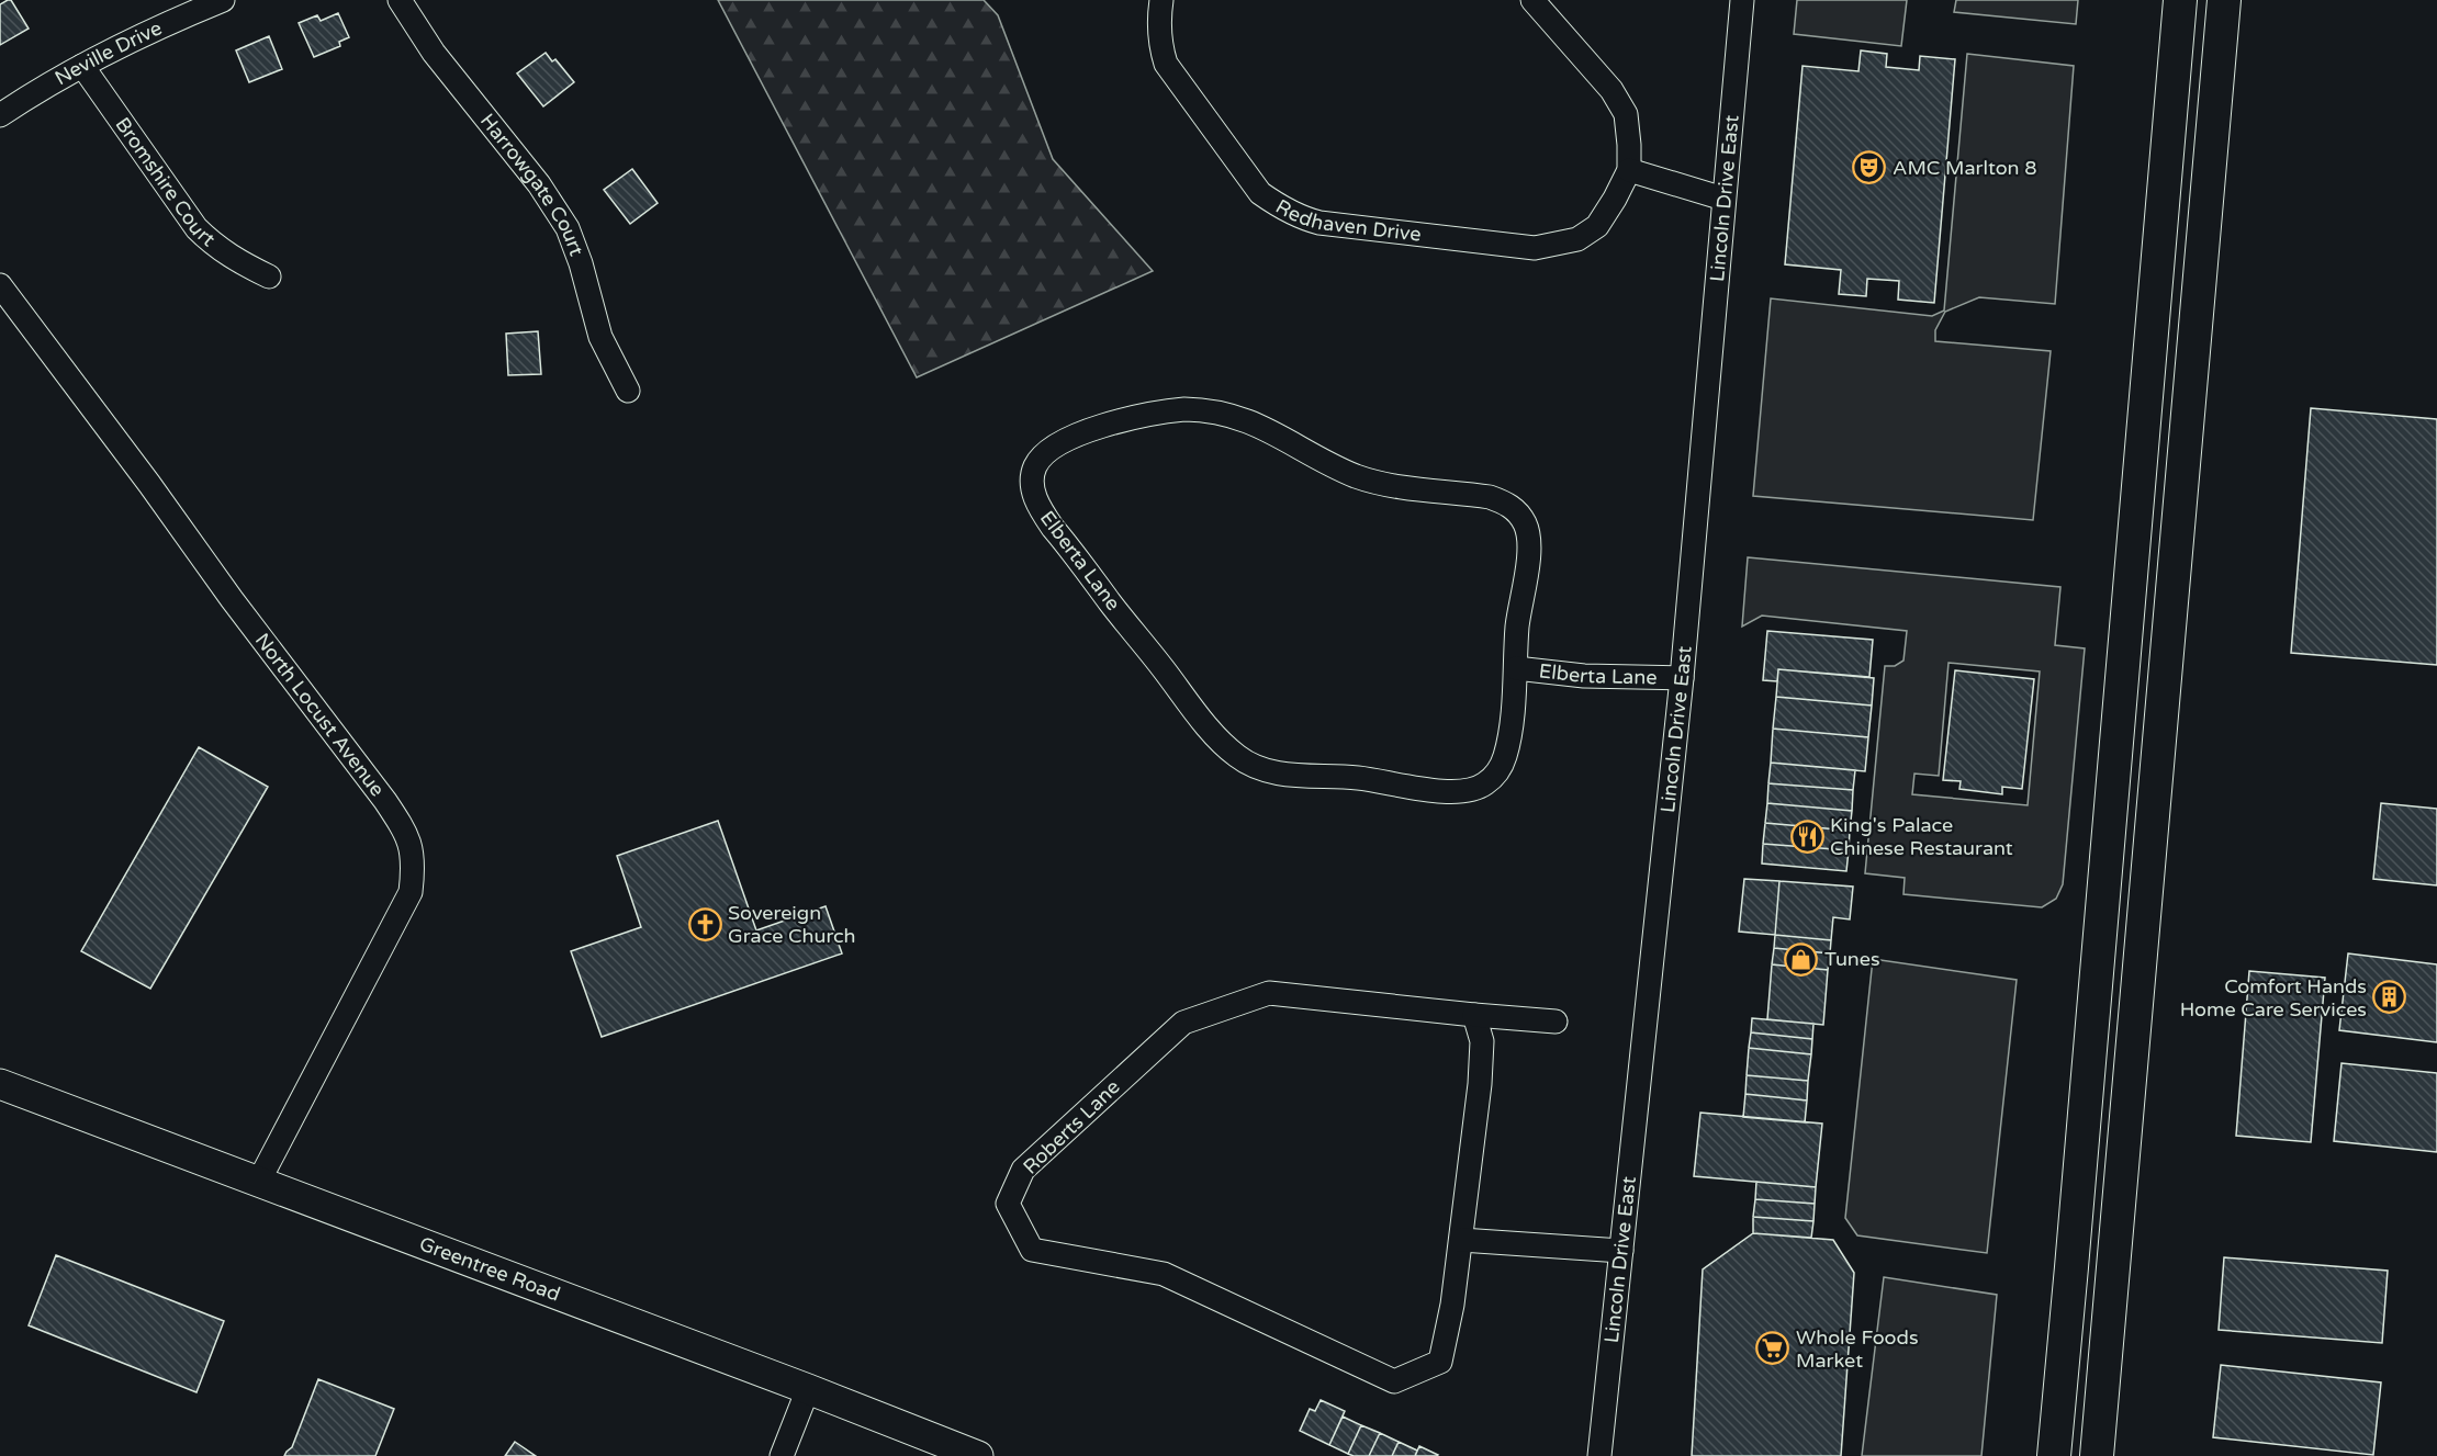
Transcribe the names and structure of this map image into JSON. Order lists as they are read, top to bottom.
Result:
{
  "streets": {
    "main road": ["Greentree Road"],
    "street": [
      "Neville Drive",
      "Bromshire Court",
      "Harrowgate Court",
      "Lincoln Drive East",
      "Redhaven Drive",
      "Elberta Lane",
      "North Locust Avenue",
      "Roberts Lane"
    ]
  },
  "crossings": [
    ["Neville Drive", "Bromshire Court"],
    ["Lincoln Drive East", "Elberta Lane"],
    ["North Locust Avenue", "Greentree Road"]
  ],
  "places": {
    "theatre": ["AMC Marlton 8"],
    "restaurant": ["King's Palace Chinese Restaurant"],
    "church": ["Sovereign Grace Church"],
    "shop": ["Tunes"],
    "building": ["Comfort Hands Home Care Services"],
    "supermarket": ["Whole Foods Market"]
  }
}
